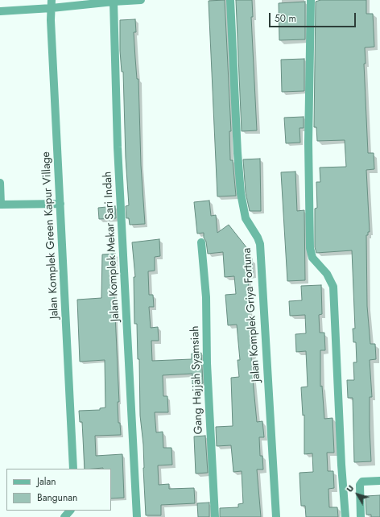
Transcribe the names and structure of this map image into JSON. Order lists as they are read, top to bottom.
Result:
{
  "streets": {
    "street": [
      "Jalan Komplek Green Kapur Village",
      "Jalan Komplek Mekar Sari Indah",
      "Jalan Komplek Griya Fortuna",
      "Gang Hajjah Syamsiah"
    ]
  },
  "legend": ["Jalan", "Bangunan"],
  "scale_bar": "50 m",
  "north": "top left"
}
